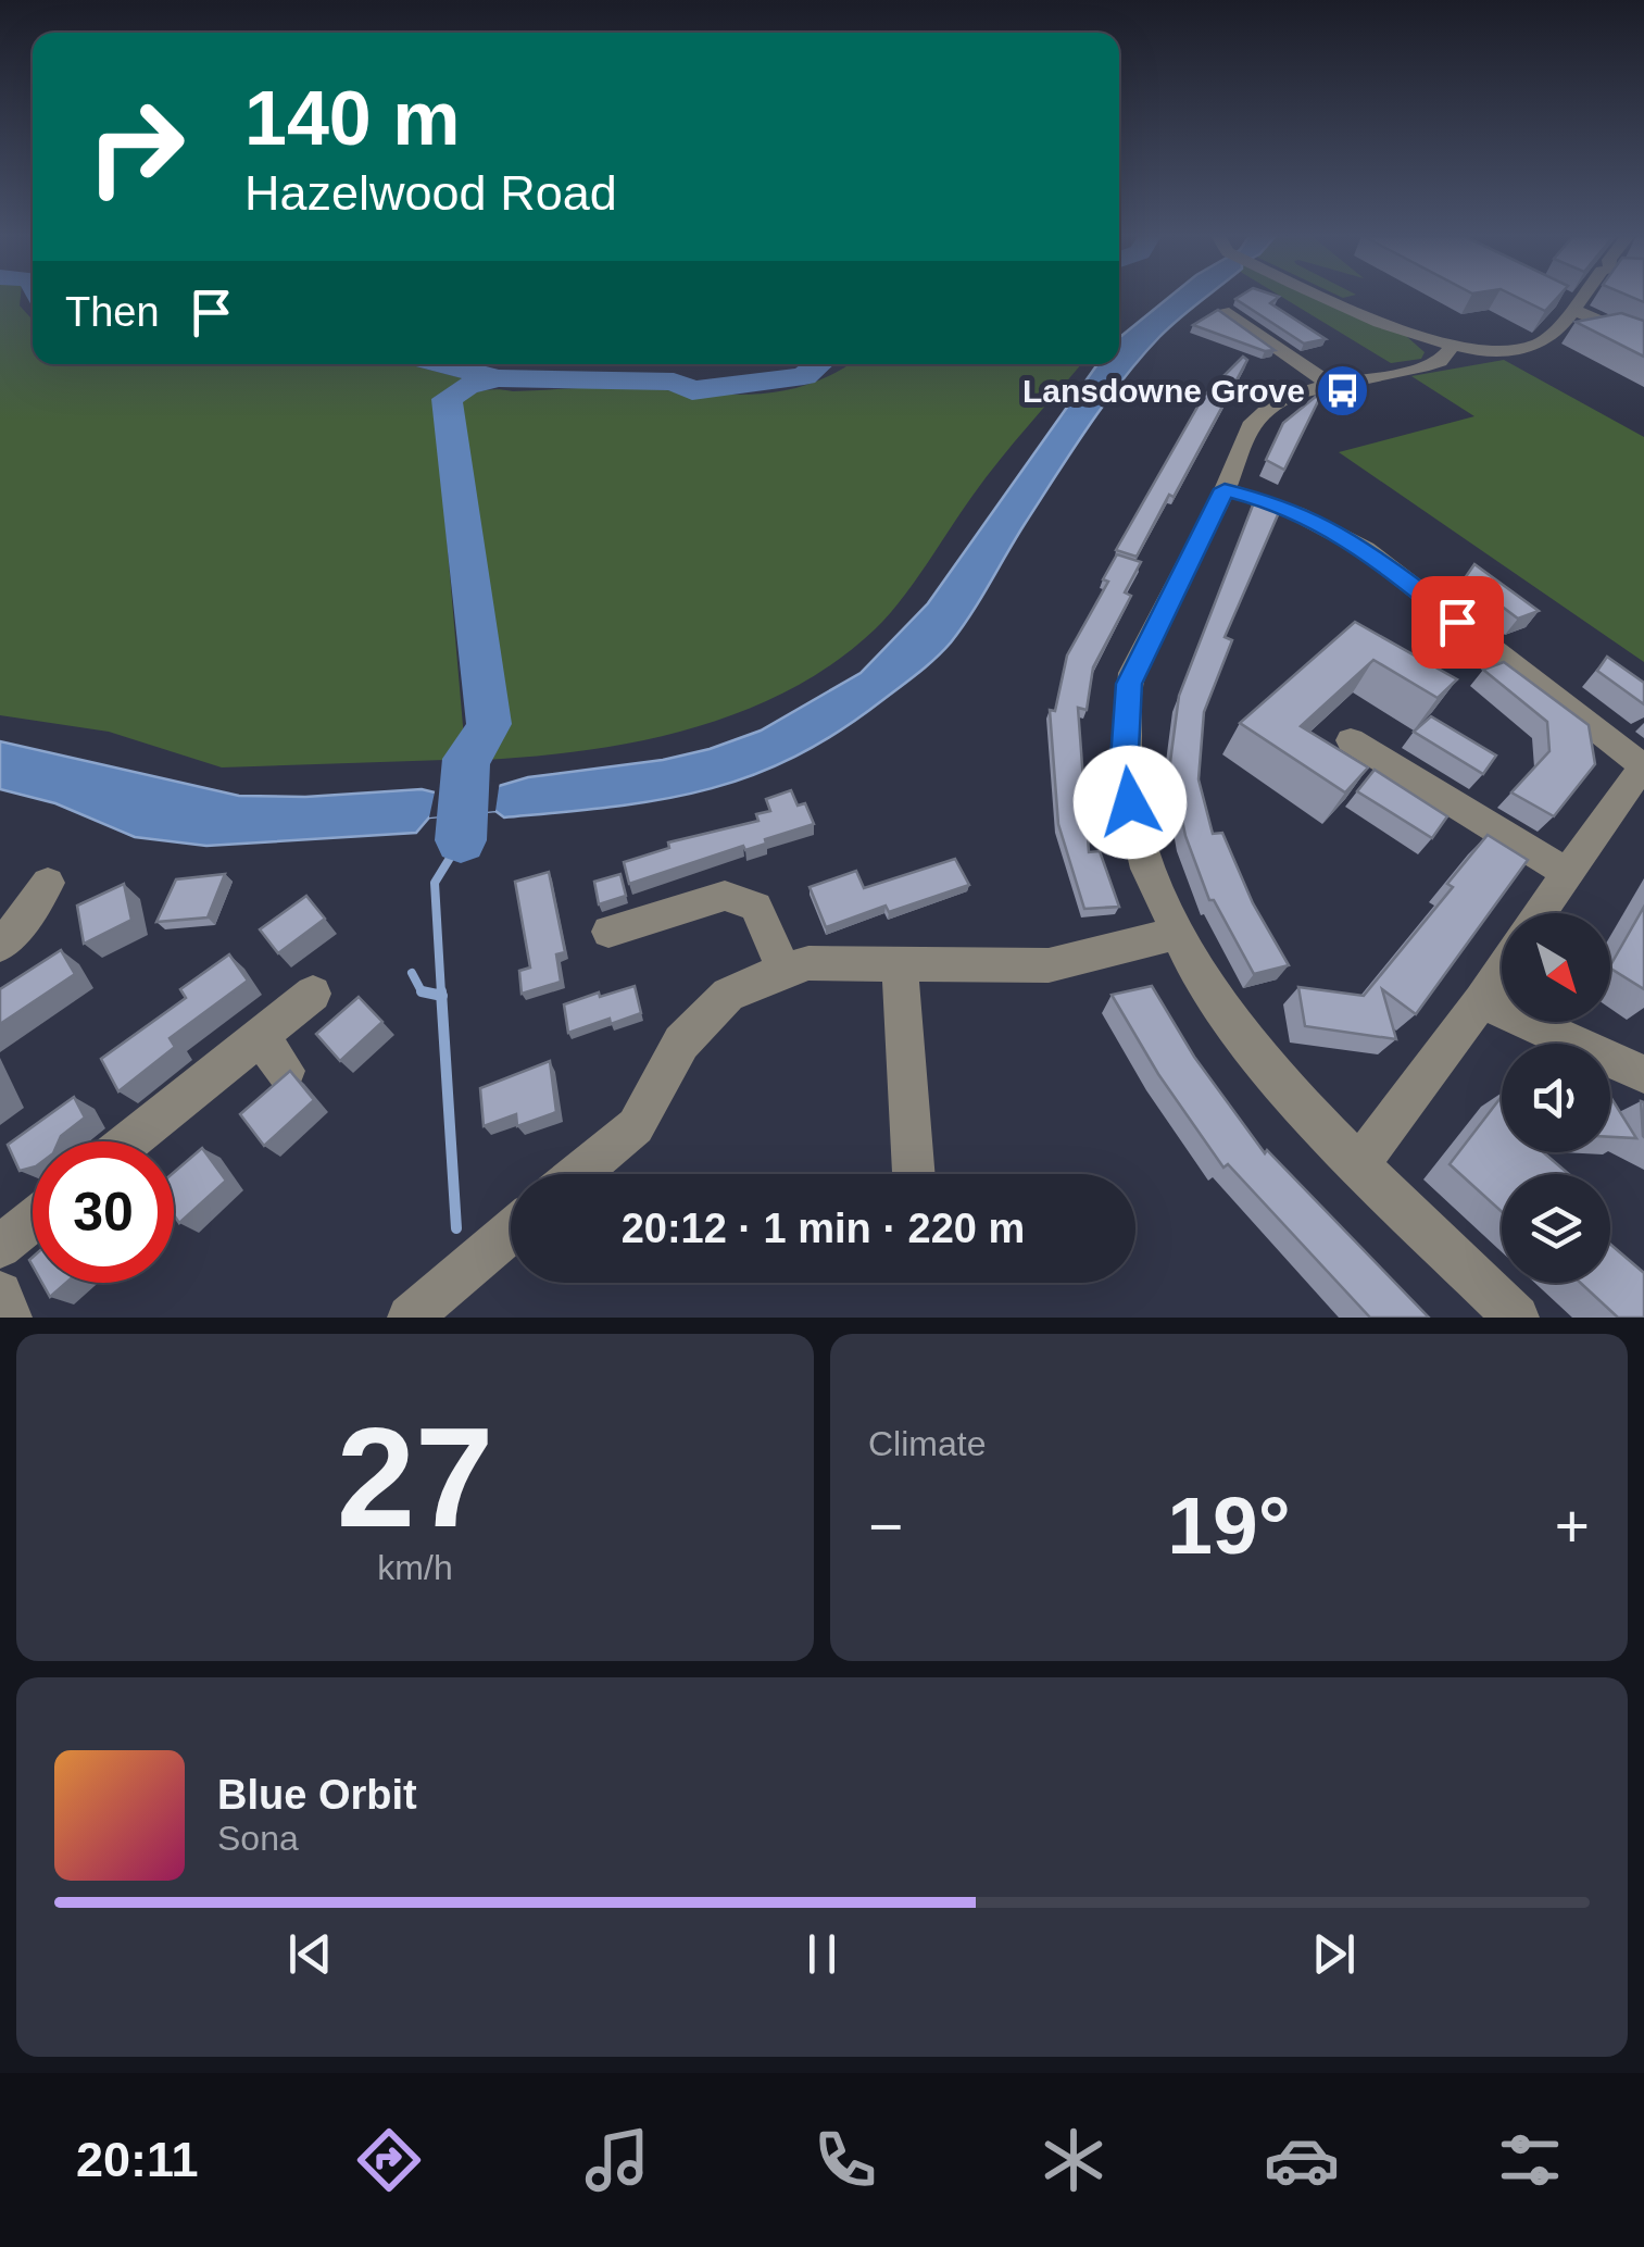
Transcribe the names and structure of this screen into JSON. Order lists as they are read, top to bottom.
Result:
{
  "places": {
    "bus stop": ["Lansdowne Grove"]
  },
  "north": "bottom right",
  "page": {
    "turn": ["140 m", "Hazelwood Road"],
    "then": "Then",
    "limit": "30",
    "trip": "20:12 · 1 min · 220 m",
    "tile": [
      ["27", "km/h"],
      "Climate"
    ],
    "heat": ["−", "19°", "+"],
    "song": ["Blue Orbit", "Sona"],
    "tabs": "20:11"
  }
}
